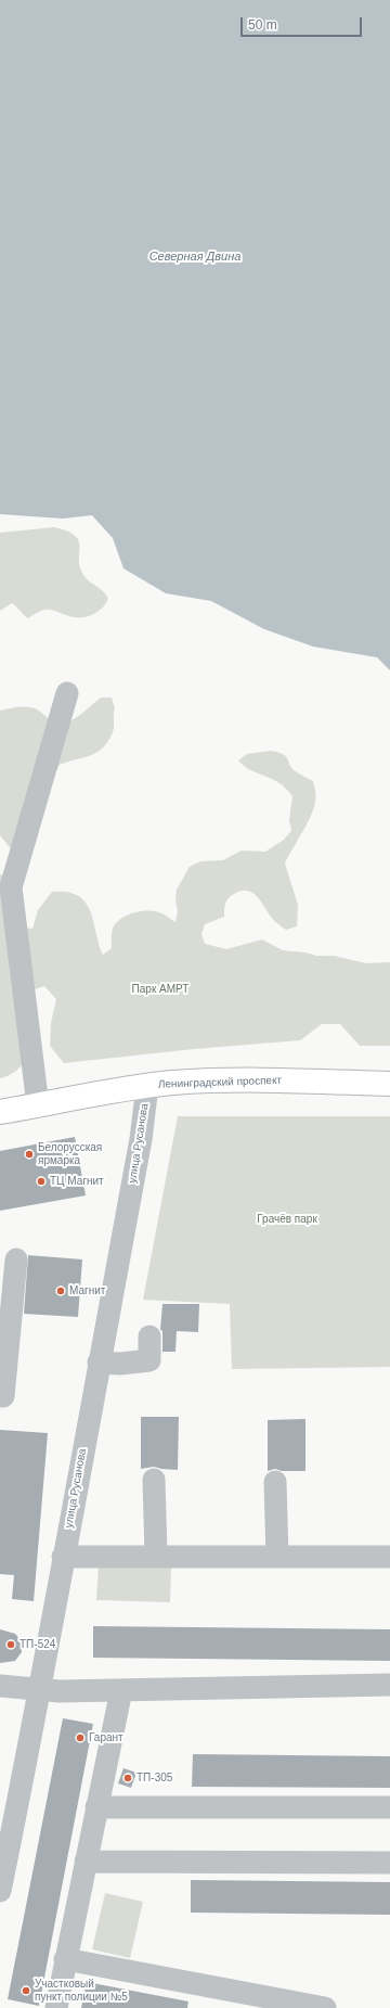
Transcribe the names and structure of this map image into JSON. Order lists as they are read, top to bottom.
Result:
{
  "streets": {
    "main road": ["Ленинградский проспект"],
    "street": ["улица Русанова"]
  },
  "crossings": [
    ["Ленинградский проспект", "улица Русанова"]
  ],
  "water": ["Северная Двина"],
  "parks": ["Парк АМРТ", "Грачёв парк"],
  "places": [
    "Белорусская ярмарка",
    "ТЦ Магнит",
    "Магнит",
    "ТП-524",
    "Гарант",
    "ТП-305",
    "Участковый пункт полиции №5"
  ],
  "scale_bar": "50 m"
}
